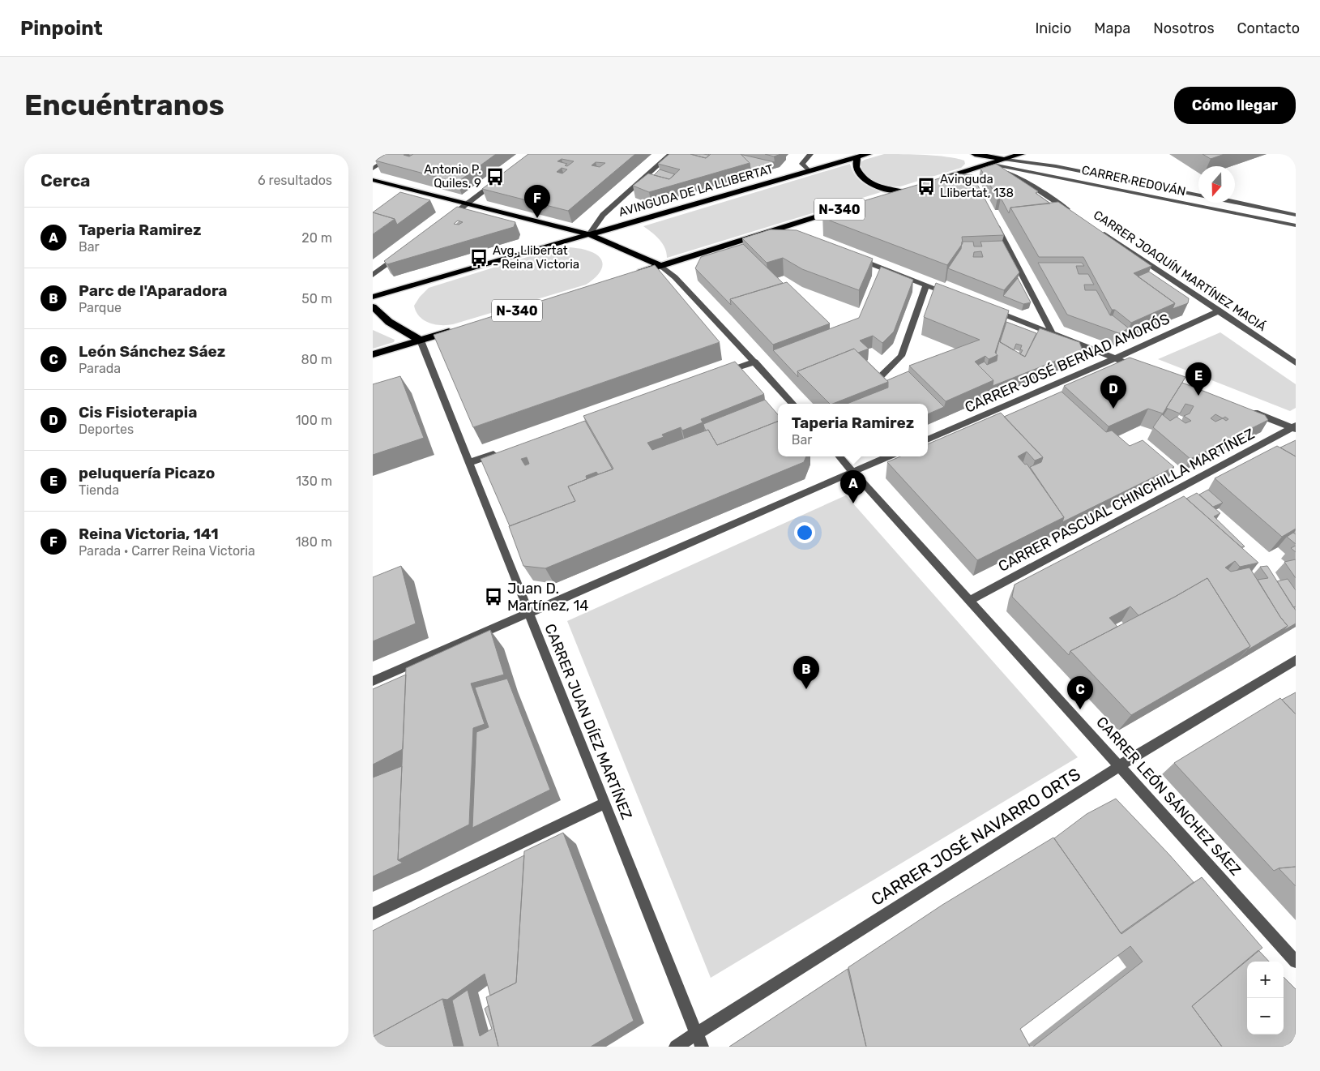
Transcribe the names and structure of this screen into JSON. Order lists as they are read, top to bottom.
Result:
{
  "streets": {
    "highway": ["AVINGUDA DE LA LLIBERTAT", "N-340"],
    "street": [
      "CARRER REDOVÁN",
      "CARRER JOAQUÍN MARTÍNEZ MACIÁ",
      "CARRER JOSÉ BERNAD AMORÓS",
      "CARRER PASCUAL CHINCHILLA MARTÍNEZ",
      "CARRER JUAN DÍEZ MARTÍNEZ",
      "CARRER LEÓN SÁNCHEZ SÁEZ",
      "CARRER JOSÉ NAVARRO ORTS"
    ]
  },
  "crossings": [
    ["CARRER REDOVÁN", "CARRER JOAQUÍN MARTÍNEZ MACIÁ"],
    ["AVINGUDA DE LA LLIBERTAT", "N-340"],
    ["CARRER JOAQUÍN MARTÍNEZ MACIÁ", "CARRER JOSÉ BERNAD AMORÓS"],
    ["CARRER PASCUAL CHINCHILLA MARTÍNEZ", "CARRER LEÓN SÁNCHEZ SÁEZ"],
    ["CARRER JUAN DÍEZ MARTÍNEZ", "CARRER JOSÉ NAVARRO ORTS"],
    ["CARRER LEÓN SÁNCHEZ SÁEZ", "CARRER JOSÉ NAVARRO ORTS"]
  ],
  "places": {
    "bus stop": [
      "Antonio P. Quiles, 9",
      "Avinguda Llibertat, 138",
      "Avg. Llibertat - Reina Victoria",
      "Juan D. Martínez, 14"
    ]
  },
  "north": "bottom",
  "page": {
    "header": "Pinpoint",
    "nav": [
      "Inicio",
      "Mapa",
      "Nosotros",
      "Contacto"
    ],
    "buttons": "Cómo llegar",
    "title": "Encuéntranos",
    "heading": ["Cerca", "6 resultados"],
    "pins": [
      "F",
      "E",
      "D",
      "A",
      "B",
      "C"
    ],
    "list": [
      {
        "mark": "A",
        "name": "Taperia Ramirez",
        "note": "Bar",
        "value": "20 m"
      },
      {
        "mark": "B",
        "name": "Parc de l'Aparadora",
        "note": "Parque",
        "value": "50 m"
      },
      {
        "mark": "C",
        "name": "León Sánchez Sáez",
        "note": "Parada",
        "value": "80 m"
      },
      {
        "mark": "D",
        "name": "Cis Fisioterapia",
        "note": "Deportes",
        "value": "100 m"
      },
      {
        "mark": "E",
        "name": "peluquería Picazo",
        "note": "Tienda",
        "value": "130 m"
      },
      {
        "mark": "F",
        "name": "Reina Victoria, 141",
        "note": "Parada · Carrer Reina Victoria",
        "value": "180 m"
      }
    ],
    "popup": ["Taperia Ramirez", "Bar"],
    "map_buttons": ["+", "−"]
  }
}
